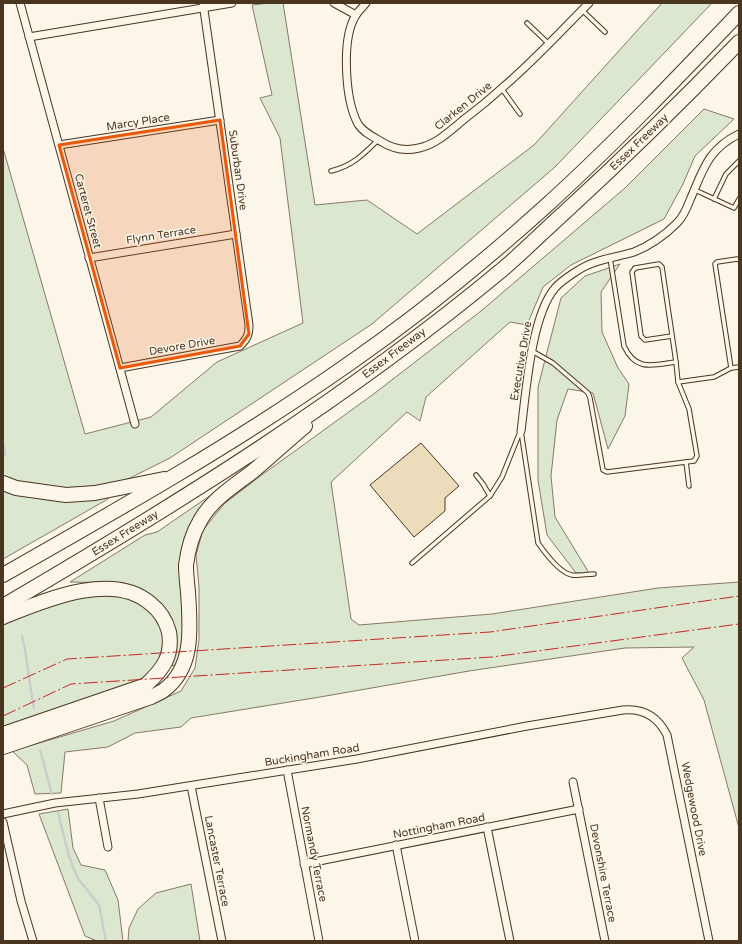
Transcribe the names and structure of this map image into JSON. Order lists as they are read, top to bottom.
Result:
{
  "streets": {
    "highway": ["Essex Freeway"],
    "street": [
      "Clarken Drive",
      "Marcy Place",
      "Suburban Drive",
      "Carteret Street",
      "Flynn Terrace",
      "Devore Drive",
      "Executive Drive",
      "Buckingham Road",
      "Wedgewood Drive",
      "Nottingham Road",
      "Normandy Terrace",
      "Lancaster Terrace",
      "Devonshire Terrace"
    ]
  },
  "crossings": [
    ["Marcy Place", "Suburban Drive"],
    ["Marcy Place", "Carteret Street"],
    ["Suburban Drive", "Flynn Terrace"],
    ["Suburban Drive", "Devore Drive"],
    ["Carteret Street", "Flynn Terrace"],
    ["Carteret Street", "Devore Drive"],
    ["Buckingham Road", "Wedgewood Drive"],
    ["Buckingham Road", "Normandy Terrace"],
    ["Buckingham Road", "Lancaster Terrace"],
    ["Nottingham Road", "Normandy Terrace"],
    ["Nottingham Road", "Devonshire Terrace"]
  ]
}
